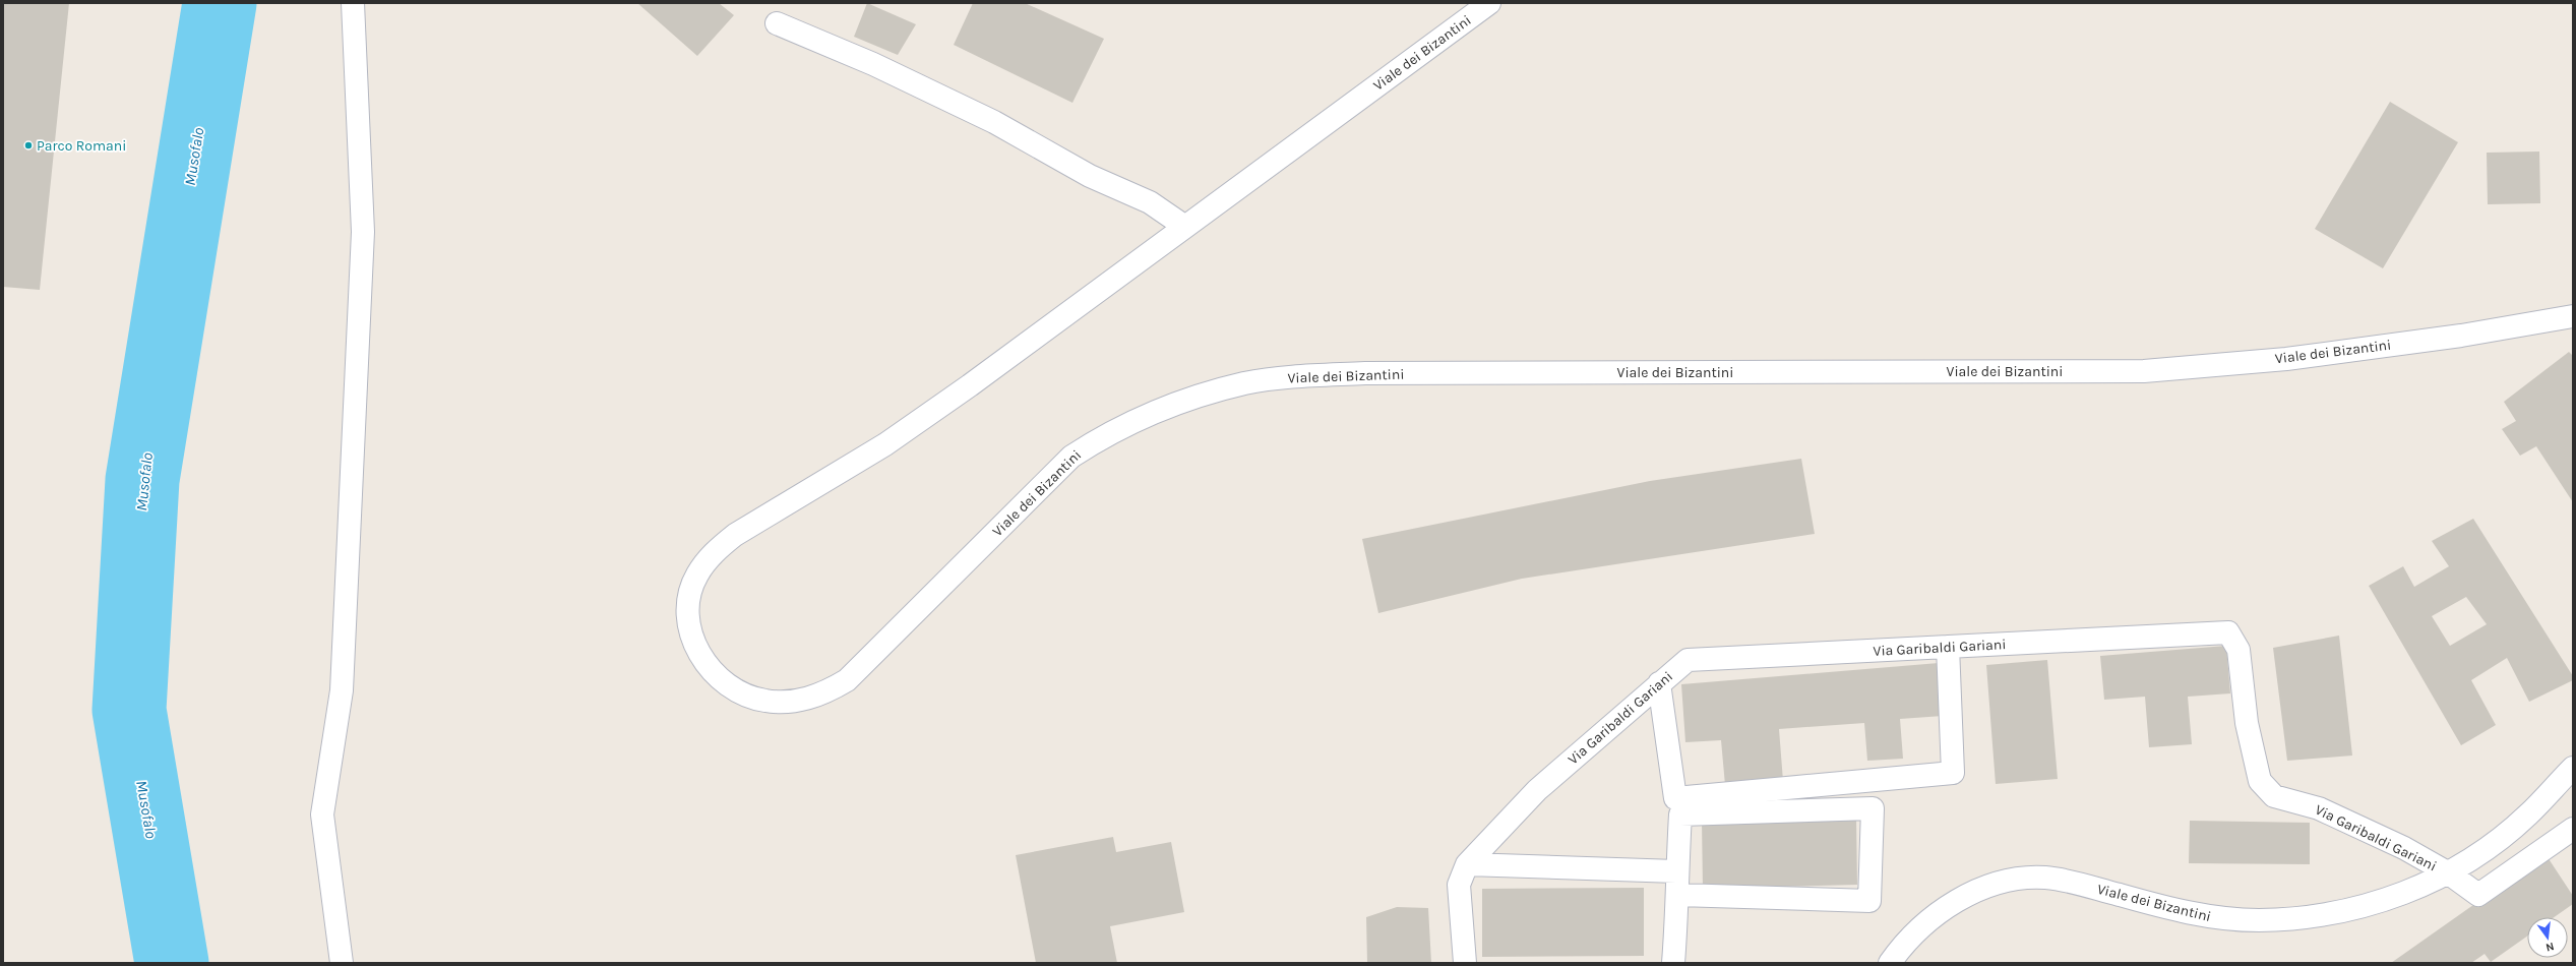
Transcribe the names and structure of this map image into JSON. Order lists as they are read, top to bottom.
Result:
{
  "streets": {
    "street": ["Viale dei Bizantini", "Via Garibaldi Gariani"]
  },
  "crossings": [
    ["Viale dei Bizantini", "Via Garibaldi Gariani"]
  ],
  "water": ["Musofalo"],
  "places": ["Parco Romani"],
  "north": "bottom"
}
